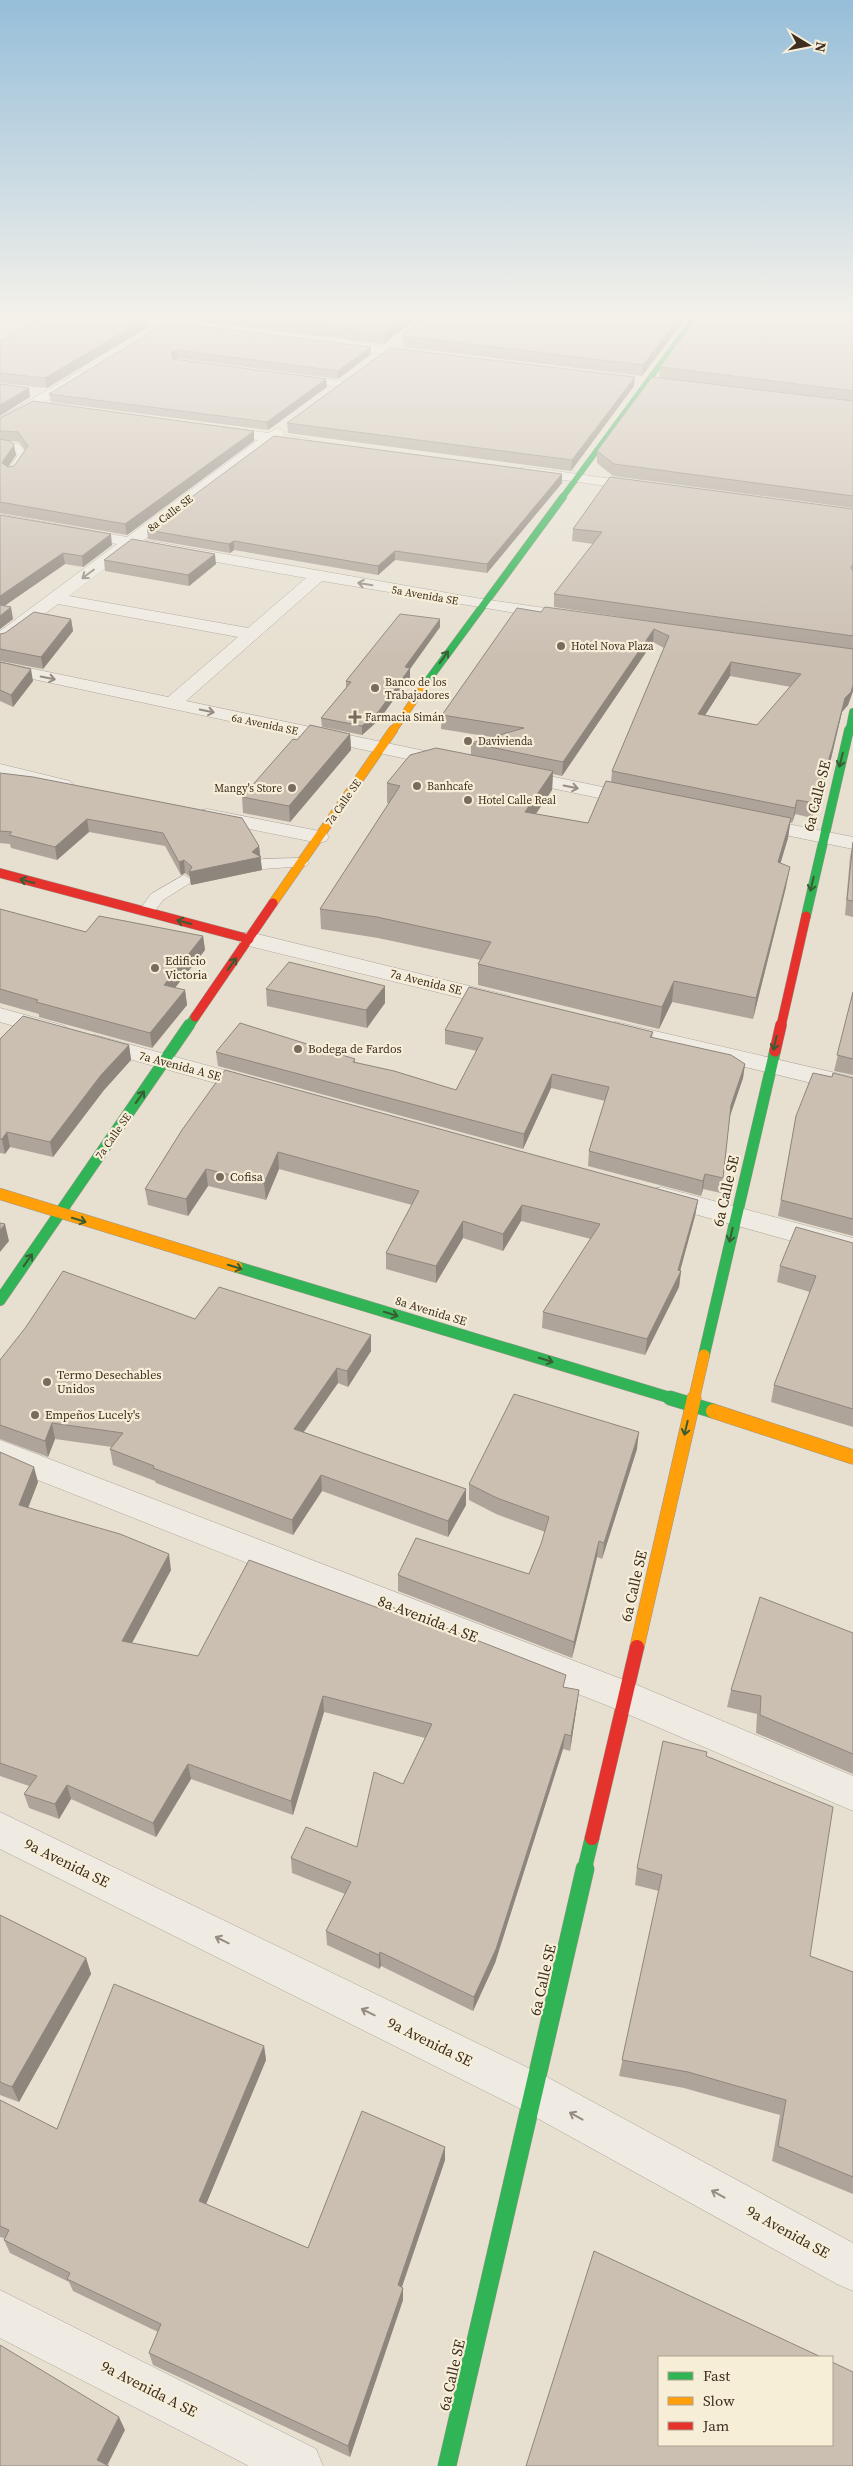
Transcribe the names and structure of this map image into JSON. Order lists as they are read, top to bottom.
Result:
{
  "streets": {
    "street": [
      "8a Calle SE",
      "5a Avenida SE",
      "6a Avenida SE",
      "6a Calle SE",
      "7a Calle SE",
      "7a Avenida SE",
      "7a Avenida A SE",
      "8a Avenida SE",
      "8a Avenida A SE",
      "9a Avenida SE",
      "9a Avenida A SE"
    ]
  },
  "crossings": [
    ["8a Calle SE", "5a Avenida SE"],
    ["5a Avenida SE", "7a Calle SE"],
    ["6a Avenida SE", "7a Calle SE"],
    ["6a Calle SE", "8a Avenida SE"],
    ["6a Calle SE", "8a Avenida A SE"],
    ["6a Calle SE", "9a Avenida SE"],
    ["7a Calle SE", "7a Avenida SE"],
    ["7a Calle SE", "7a Avenida A SE"],
    ["7a Calle SE", "8a Avenida SE"]
  ],
  "one_way": [
    "6a Calle SE",
    "7a Calle SE",
    "7a Avenida SE",
    "8a Avenida SE",
    "9a Avenida SE"
  ],
  "places": {
    "other": [
      "Hotel Nova Plaza",
      "Banco de los Trabajadores",
      "Davivienda",
      "Banhcafe",
      "Mangy's Store",
      "Hotel Calle Real",
      "Edificio Victoria",
      "Bodega de Fardos",
      "Cofisa",
      "Termo Desechables Unidos",
      "Empeños Lucely's"
    ],
    "health": ["Farmacia Simán"]
  },
  "legend": ["Fast", "Slow", "Jam"],
  "north": "right"
}
